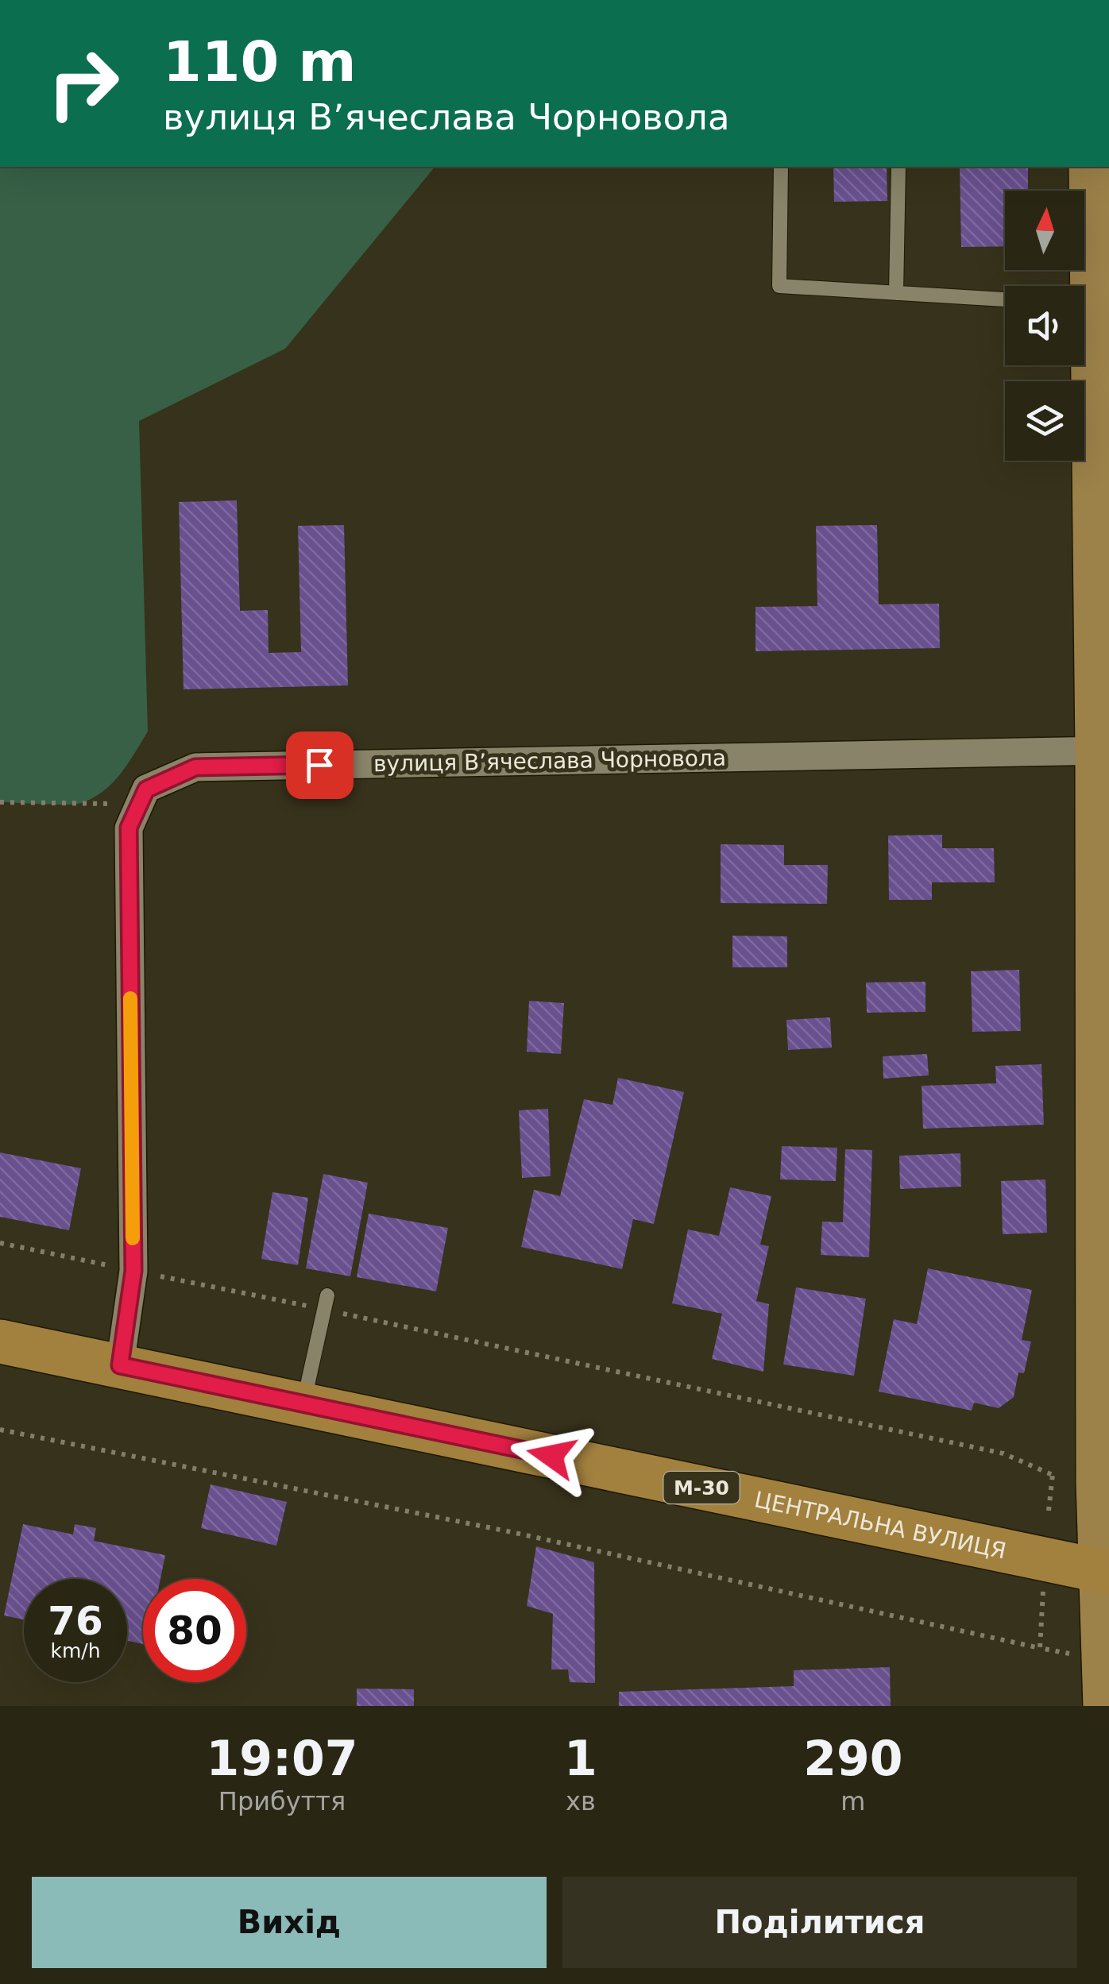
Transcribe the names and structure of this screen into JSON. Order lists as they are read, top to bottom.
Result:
{
  "streets": {
    "highway": ["М-30", "ЦЕНТРАЛЬНА ВУЛИЦЯ"],
    "street": ["вулиця Вʼячеслава Чорновола"]
  },
  "north": "top",
  "page": {
    "turn": ["110 m", "вулиця Вʼячеслава Чорновола"],
    "speed": "76 km/h",
    "limit": "80",
    "eta": [
      "19:07",
      "Прибуття",
      "1",
      "хв",
      "290",
      "m"
    ],
    "buttons": ["Вихід", "Поділитися"]
  }
}
